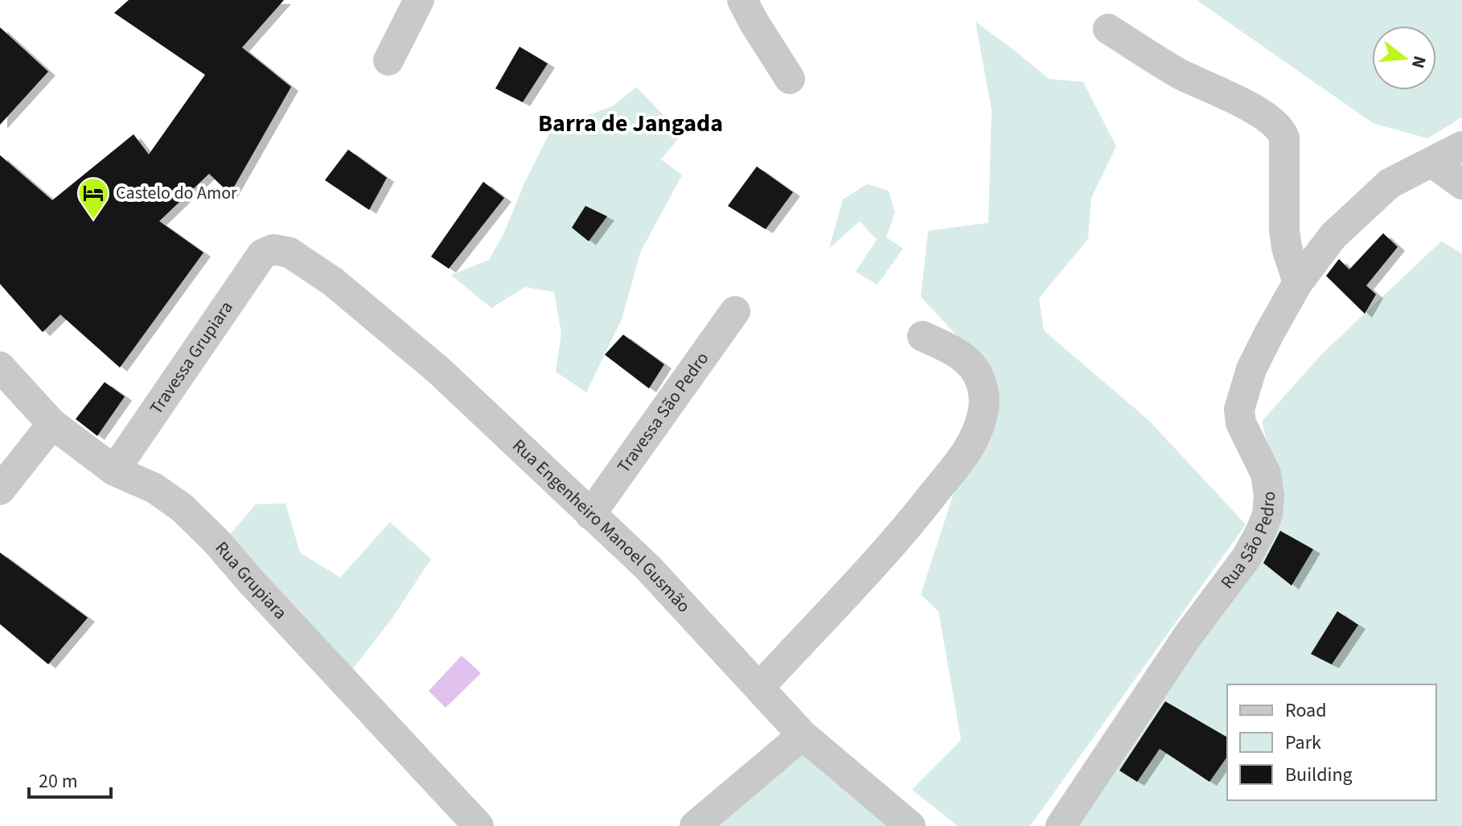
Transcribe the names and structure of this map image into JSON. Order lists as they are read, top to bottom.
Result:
{
  "streets": {
    "street": [
      "Travessa Grupiara",
      "Travessa São Pedro",
      "Rua Engenheiro Manoel Gusmão",
      "Rua São Pedro",
      "Rua Grupiara"
    ]
  },
  "crossings": [
    ["Travessa Grupiara", "Rua Engenheiro Manoel Gusmão"],
    ["Travessa Grupiara", "Rua Grupiara"],
    ["Travessa São Pedro", "Rua Engenheiro Manoel Gusmão"]
  ],
  "districts": ["Barra de Jangada"],
  "places": {
    "hotel": ["Castelo do Amor"]
  },
  "legend": ["Road", "Park", "Building"],
  "scale_bar": "20 m",
  "north": "right"
}
